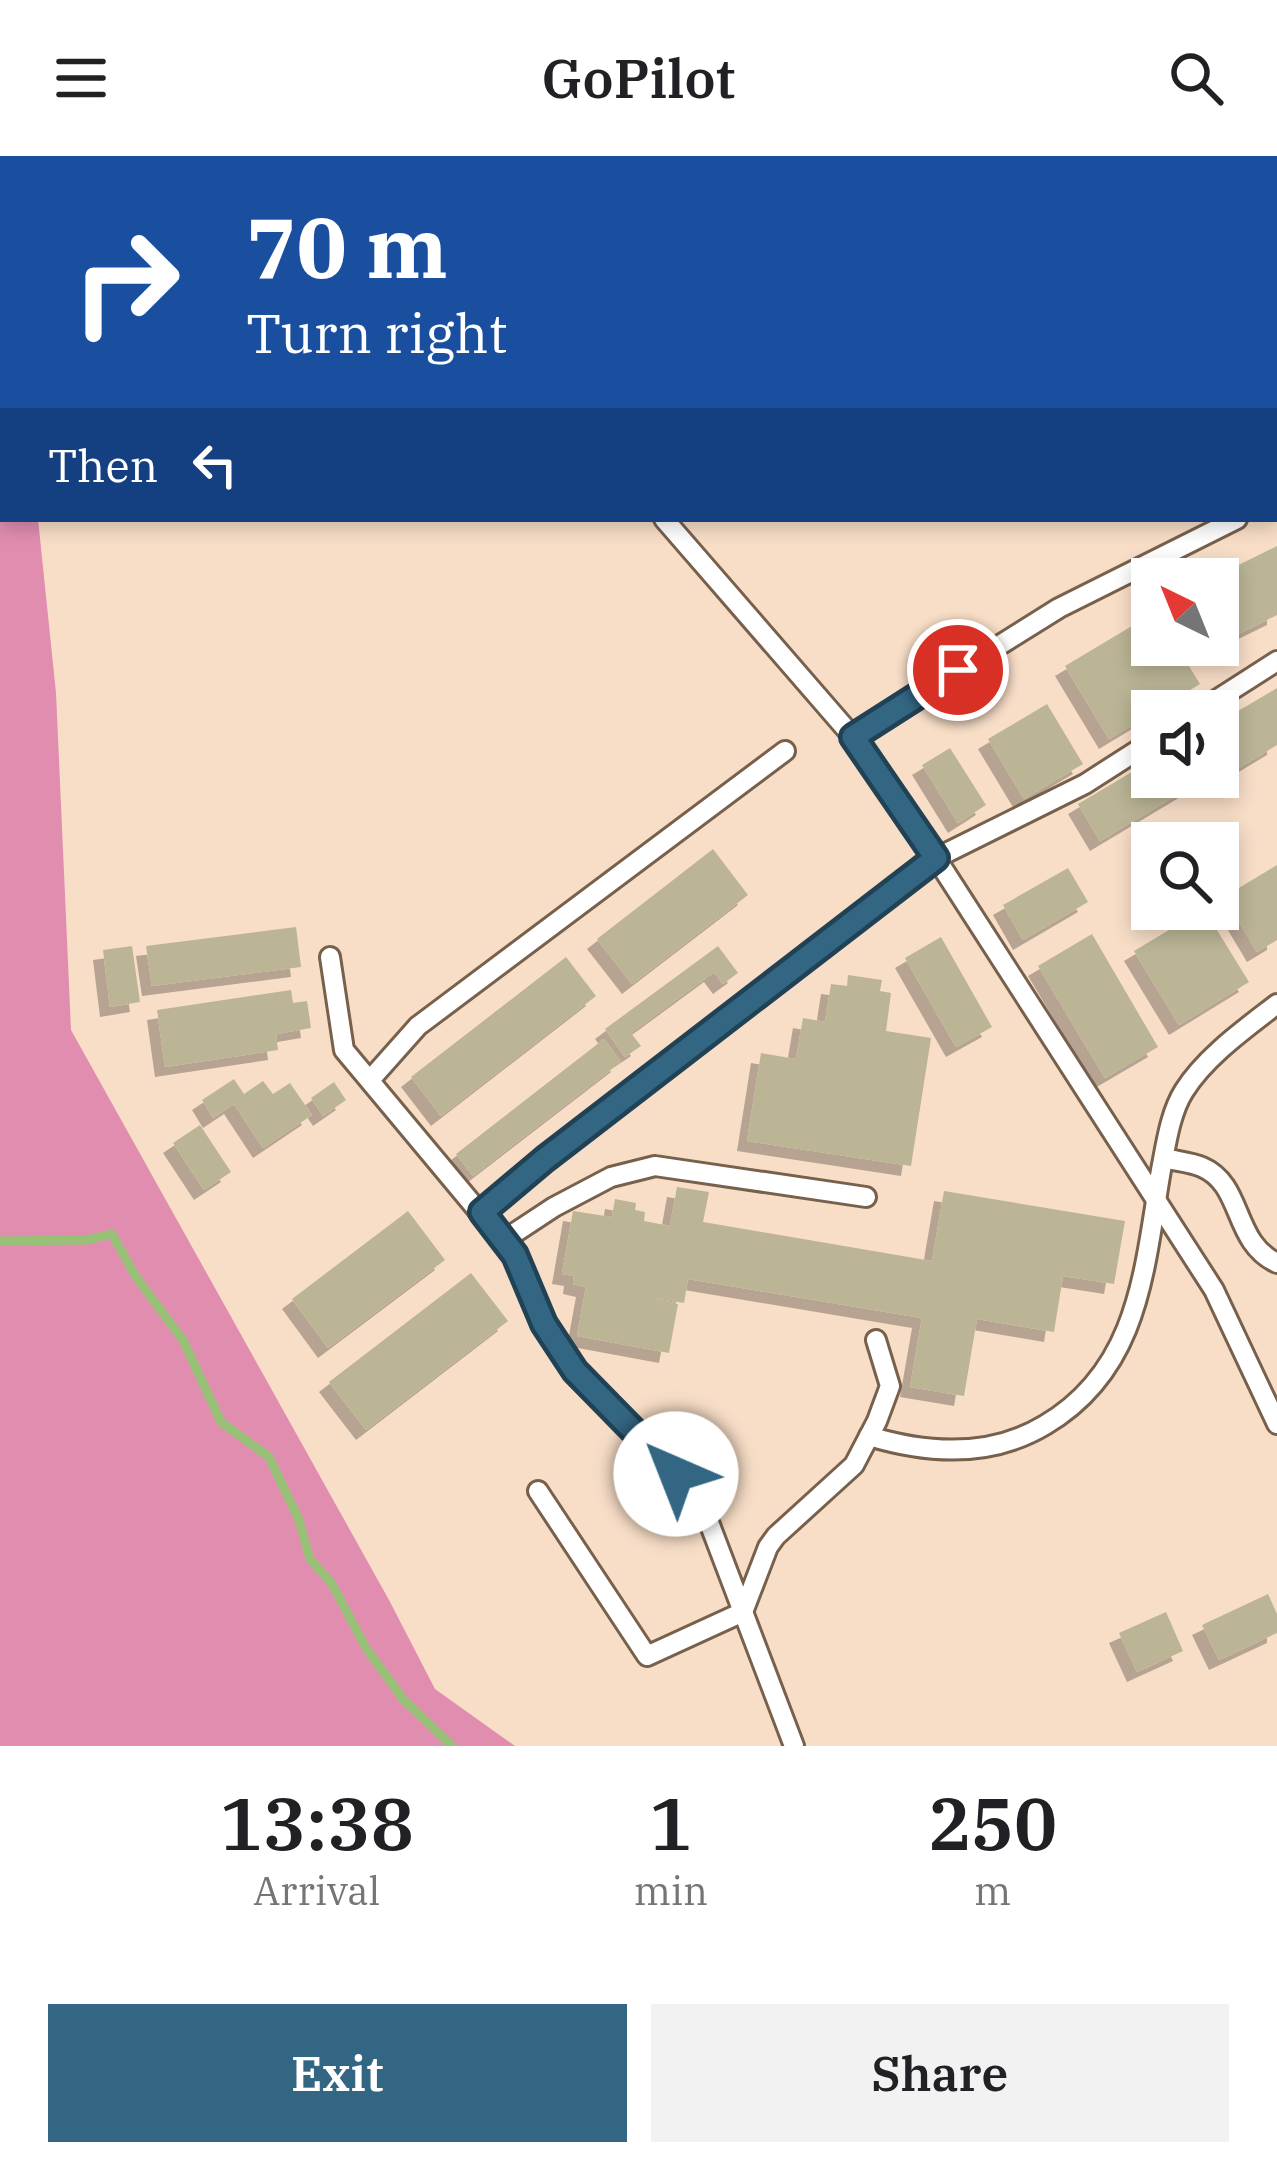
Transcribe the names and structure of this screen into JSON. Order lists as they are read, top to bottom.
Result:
{
  "north": "top left",
  "page": {
    "header": "GoPilot",
    "turn": ["70 m", "Turn right"],
    "then": "Then",
    "eta": [
      "13:38",
      "Arrival",
      "1",
      "min",
      "250",
      "m"
    ],
    "buttons": ["Exit", "Share"]
  }
}
